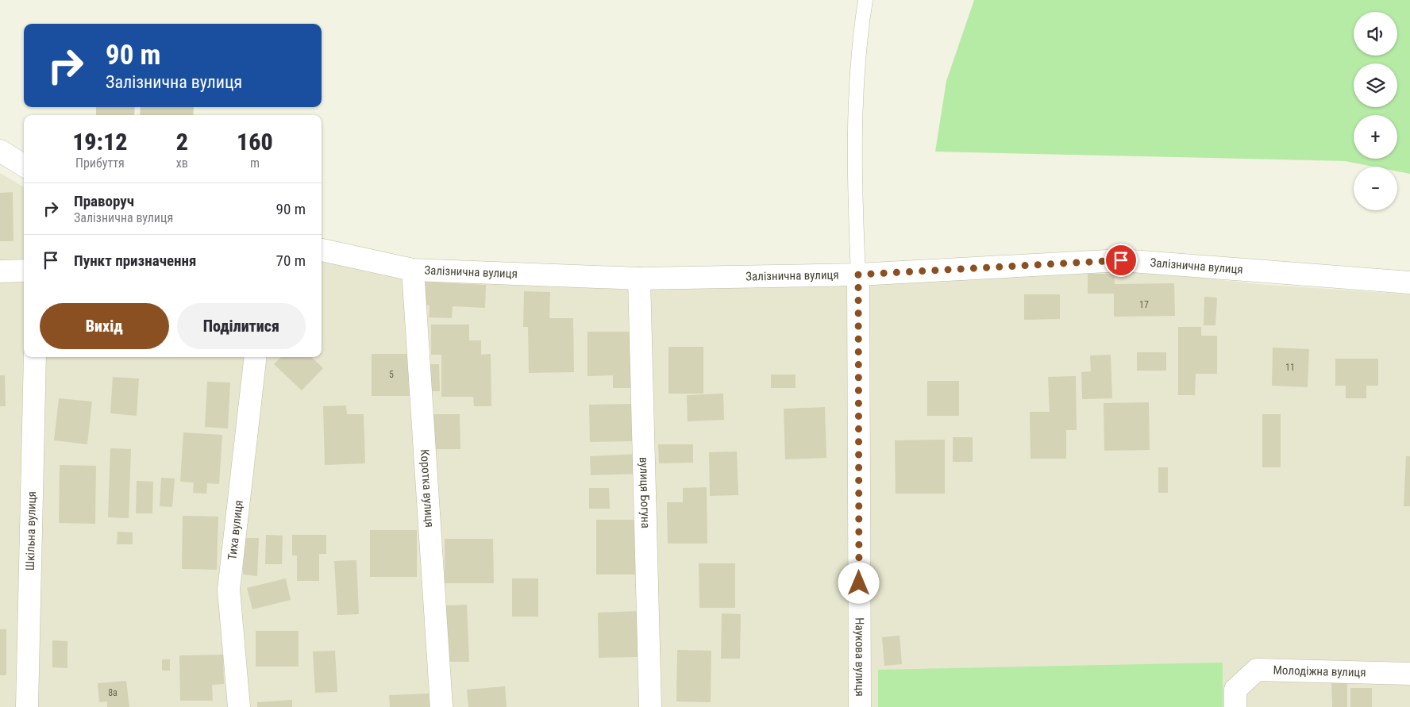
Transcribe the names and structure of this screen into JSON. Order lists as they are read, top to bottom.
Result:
{
  "streets": {
    "street": [
      "Залізнична вулиця",
      "Коротка вулиця",
      "вулиця Богуна",
      "Тиха вулиця",
      "Шкільна вулиця",
      "Наукова вулиця",
      "Молодіжна вулиця"
    ]
  },
  "crossings": [
    ["Залізнична вулиця", "Коротка вулиця"],
    ["Залізнична вулиця", "вулиця Богуна"],
    ["Залізнична вулиця", "Наукова вулиця"]
  ],
  "house_numbers": [
    "17",
    "11",
    "5",
    "8а"
  ],
  "page": {
    "map_buttons": ["+", "−"],
    "turn": ["90 m", "Залізнична вулиця"],
    "eta": [
      "19:12",
      "Прибуття",
      "2",
      "хв",
      "160",
      "m"
    ],
    "list": [
      {
        "name": "Праворуч",
        "note": "Залізнична вулиця",
        "value": "90 m"
      },
      {
        "name": "Пункт призначення",
        "value": "70 m"
      }
    ],
    "buttons": ["Вихід", "Поділитися"]
  }
}
